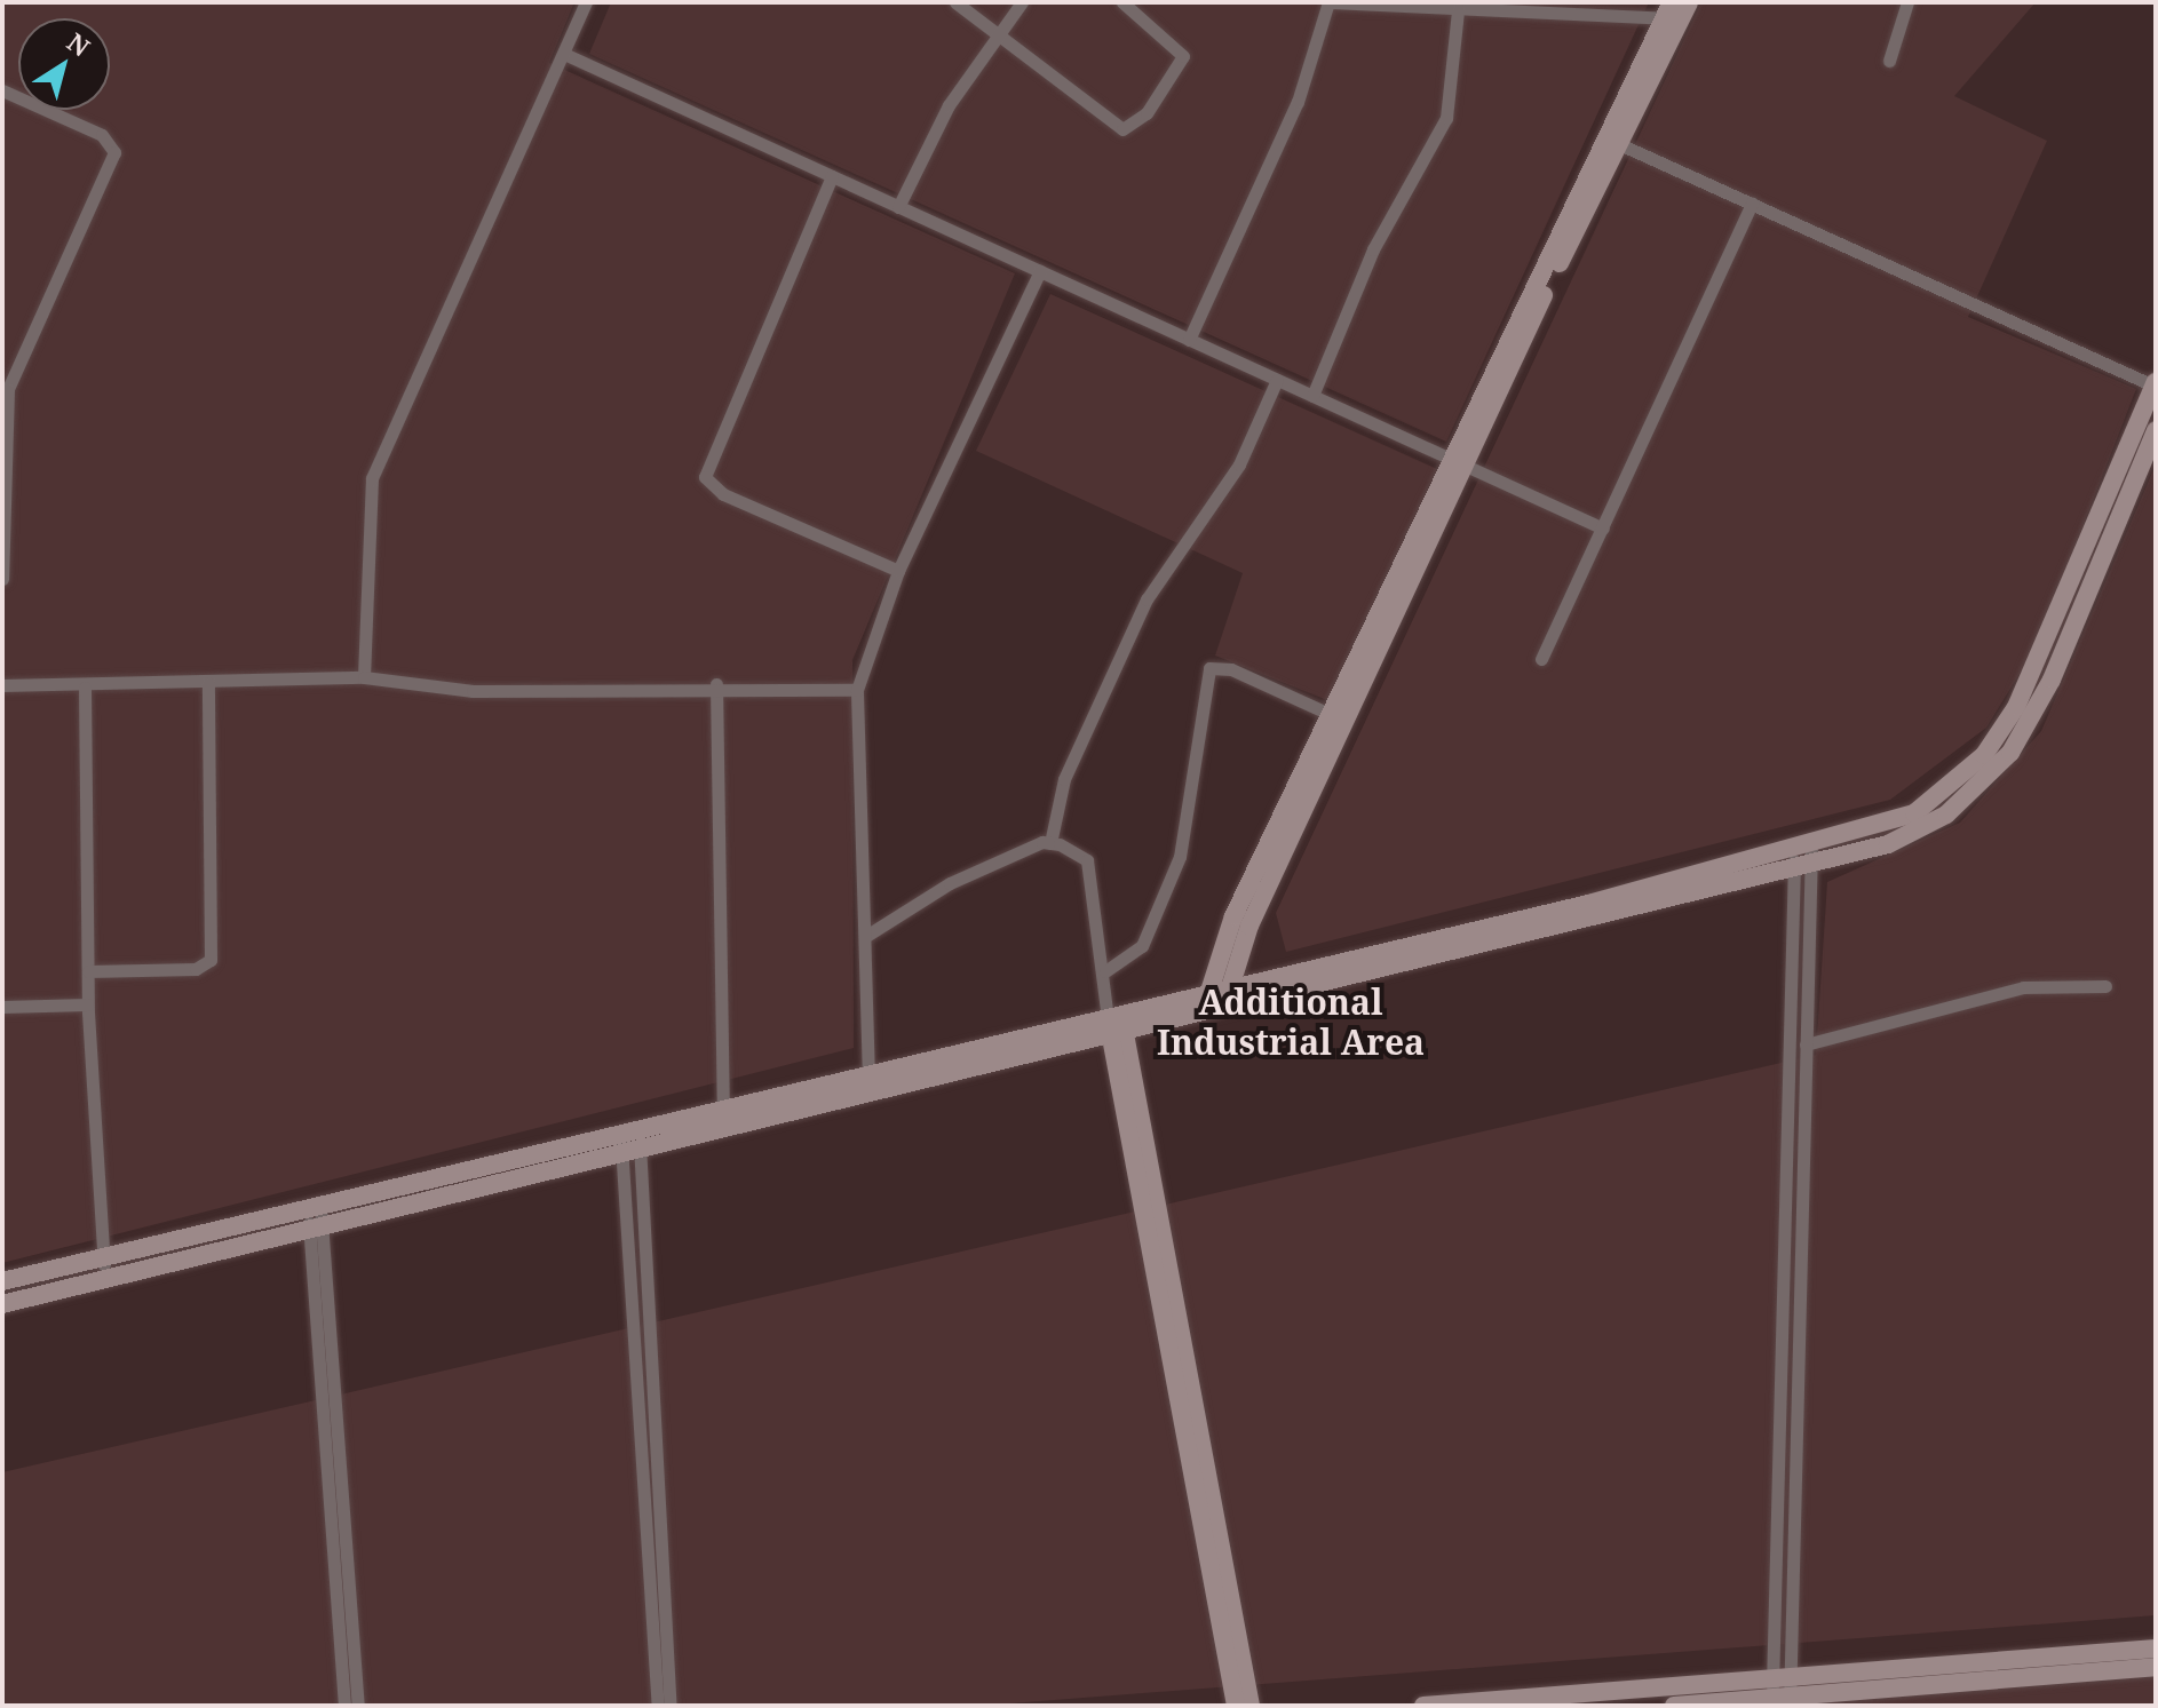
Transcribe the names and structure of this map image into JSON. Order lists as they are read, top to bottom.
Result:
{
  "districts": ["Additional Industrial Area"],
  "north": "top right"
}
